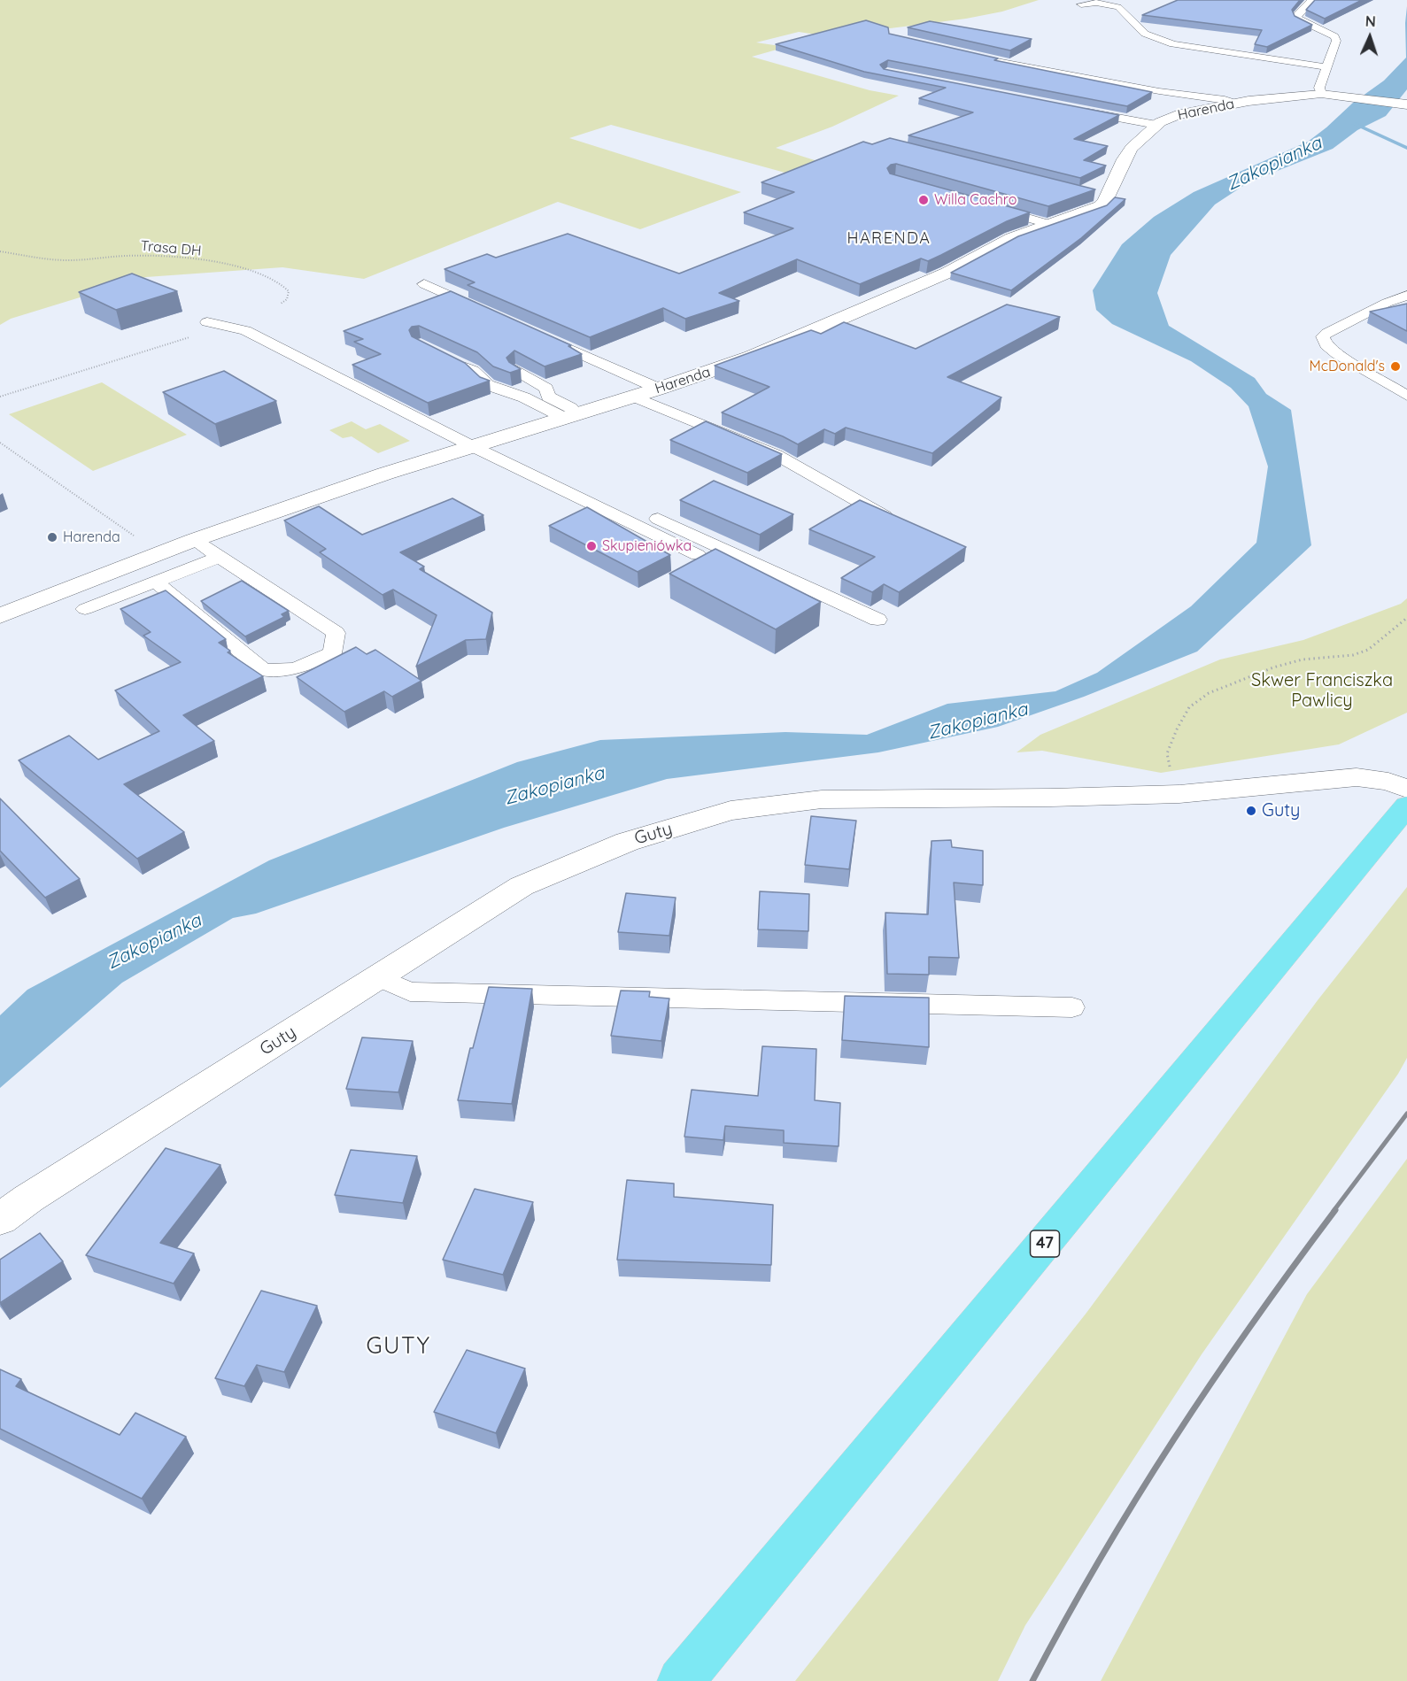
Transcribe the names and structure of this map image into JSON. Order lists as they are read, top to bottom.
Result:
{
  "streets": {
    "main road": ["47"],
    "street": ["Harenda", "Guty"],
    "path": ["Trasa DH"]
  },
  "districts": ["HARENDA", "GUTY"],
  "water": ["Zakopianka"],
  "parks": ["Skwer Franciszka Pawlicy"],
  "places": [
    "Willa Cachro",
    "McDonald's",
    "Harenda",
    "Skupieniówka",
    "Guty"
  ],
  "north": "top"
}
